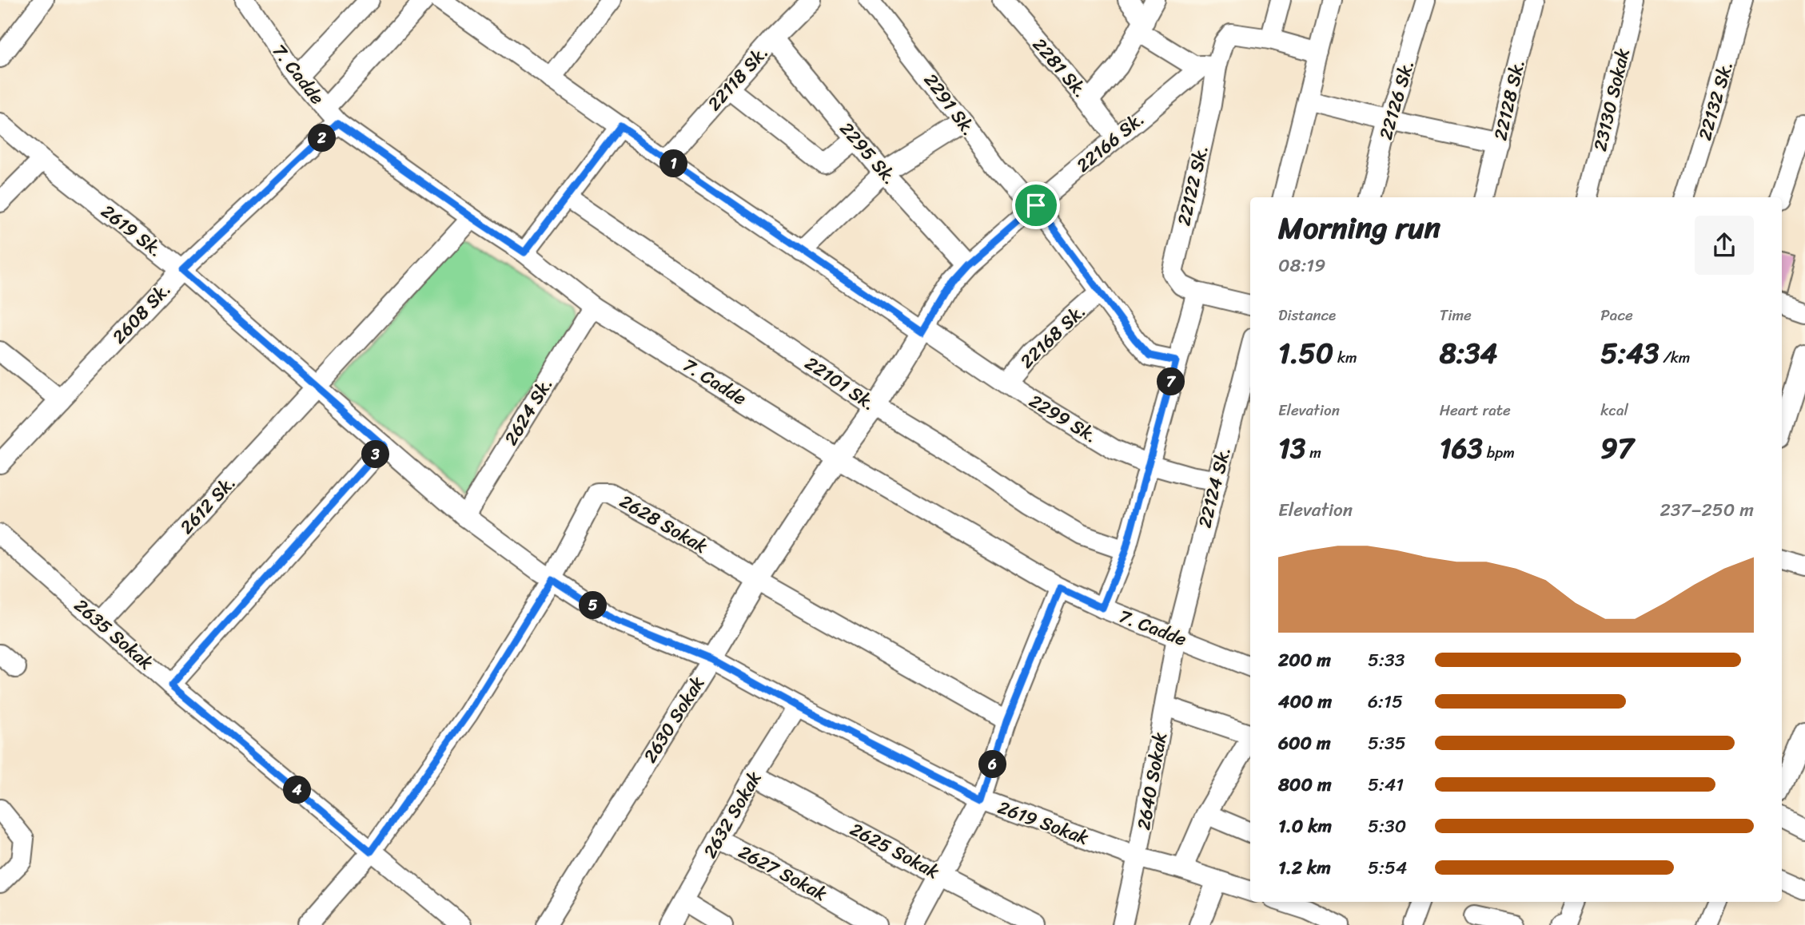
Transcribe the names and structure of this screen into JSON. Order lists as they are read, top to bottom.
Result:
{
  "streets": {
    "street": [
      "2281 Sk.",
      "7. Cadde",
      "22118 Sk.",
      "22126 Sk.",
      "22128 Sk.",
      "23130 Sokak",
      "22132 Sk.",
      "2291 Sk.",
      "22166 Sk.",
      "2295 Sk.",
      "22122 Sk.",
      "2619 Sk.",
      "2608 Sk.",
      "22168 Sk.",
      "22101 Sk.",
      "2624 Sk.",
      "2299 Sk.",
      "22124 Sk.",
      "2612 Sk.",
      "2628 Sokak",
      "2635 Sokak",
      "2630 Sokak",
      "2640 Sokak",
      "2632 Sokak",
      "2619 Sokak",
      "2625 Sokak",
      "2627 Sokak"
    ]
  },
  "crossings": [
    ["2281 Sk.", "22166 Sk."],
    ["7. Cadde", "22166 Sk."],
    ["7. Cadde", "2608 Sk."],
    ["7. Cadde", "2624 Sk."],
    ["7. Cadde", "22124 Sk."],
    ["7. Cadde", "2612 Sk."],
    ["7. Cadde", "2630 Sokak"],
    ["7. Cadde", "2640 Sokak"],
    ["22118 Sk.", "2295 Sk."],
    ["22118 Sk.", "2299 Sk."],
    ["2291 Sk.", "22166 Sk."],
    ["2291 Sk.", "22168 Sk."],
    ["22166 Sk.", "2295 Sk."],
    ["22166 Sk.", "22122 Sk."],
    ["22166 Sk.", "22101 Sk."],
    ["22166 Sk.", "2299 Sk."],
    ["22166 Sk.", "2630 Sokak"],
    ["2619 Sk.", "2608 Sk."],
    ["2619 Sk.", "2624 Sk."],
    ["2619 Sk.", "2612 Sk."],
    ["2619 Sk.", "2619 Sokak"],
    ["22168 Sk.", "2299 Sk."],
    ["2624 Sk.", "2619 Sokak"],
    ["2299 Sk.", "22124 Sk."],
    ["22124 Sk.", "2640 Sokak"],
    ["2612 Sk.", "2635 Sokak"],
    ["2628 Sokak", "2635 Sokak"],
    ["2628 Sokak", "2630 Sokak"],
    ["2628 Sokak", "2619 Sokak"],
    ["2630 Sokak", "2619 Sokak"],
    ["2640 Sokak", "2619 Sokak"],
    ["2632 Sokak", "2619 Sokak"],
    ["2632 Sokak", "2625 Sokak"],
    ["2632 Sokak", "2627 Sokak"]
  ],
  "page": {
    "pins": [
      "2",
      "1",
      "7",
      "3",
      "5",
      "6",
      "4"
    ],
    "heading": ["Morning run", "08:19"],
    "stats": [
      ["Distance", "1.50 km"],
      ["Time", "8:34"],
      ["Pace", "5:43 /km"],
      ["Elevation", "13 m"],
      ["Heart rate", "163 bpm"],
      ["kcal", "97"]
    ],
    "chart": ["Elevation", "237–250 m"],
    "list": [
      {
        "name": "200 m",
        "note": "5:33"
      },
      {
        "name": "400 m",
        "note": "6:15"
      },
      {
        "name": "600 m",
        "note": "5:35"
      },
      {
        "name": "800 m",
        "note": "5:41"
      },
      {
        "name": "1.0 km",
        "note": "5:30"
      },
      {
        "name": "1.2 km",
        "note": "5:54"
      }
    ]
  }
}
